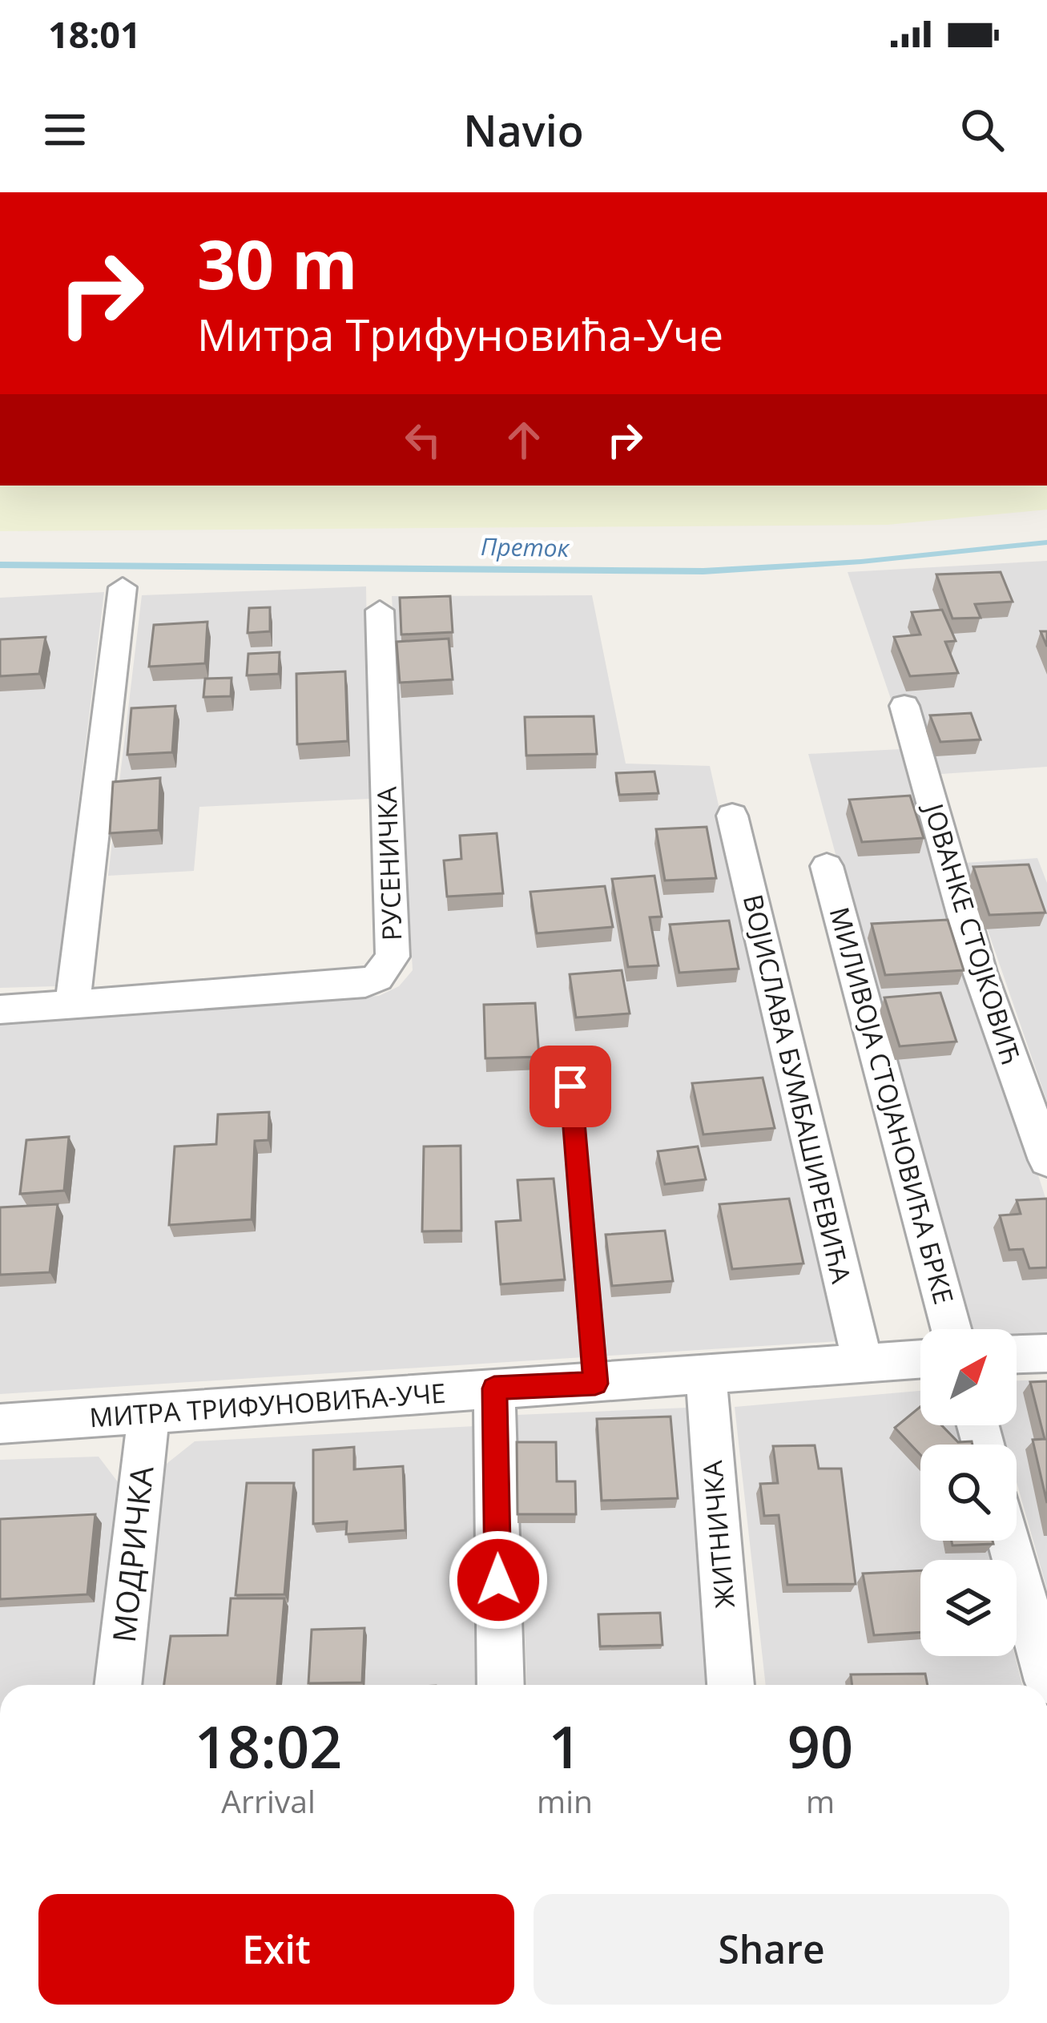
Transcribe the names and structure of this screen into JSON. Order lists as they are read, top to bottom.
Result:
{
  "streets": {
    "street": [
      "РУСЕНИЧКА",
      "ЈОВАНКЕ СТОЈКОВИЋ",
      "ВОЈИСЛАВА БУМБАШИРЕВИЋА",
      "МИЛИВОЈА СТОЈАНОВИЋА БРКЕ",
      "МИТРА ТРИФУНОВИЋА-УЧЕ",
      "ЖИТНИЧКА",
      "МОДРИЧКА"
    ]
  },
  "crossings": [
    ["ВОЈИСЛАВА БУМБАШИРЕВИЋА", "МИТРА ТРИФУНОВИЋА-УЧЕ"],
    ["МИТРА ТРИФУНОВИЋА-УЧЕ", "ЖИТНИЧКА"],
    ["МИТРА ТРИФУНОВИЋА-УЧЕ", "МОДРИЧКА"]
  ],
  "water": ["Преток"],
  "north": "top right",
  "page": {
    "status": "18:01",
    "header": "Navio",
    "turn": ["30 m", "Митра Трифуновића-Уче"],
    "eta": [
      "18:02",
      "Arrival",
      "1",
      "min",
      "90",
      "m"
    ],
    "buttons": ["Exit", "Share"]
  }
}
